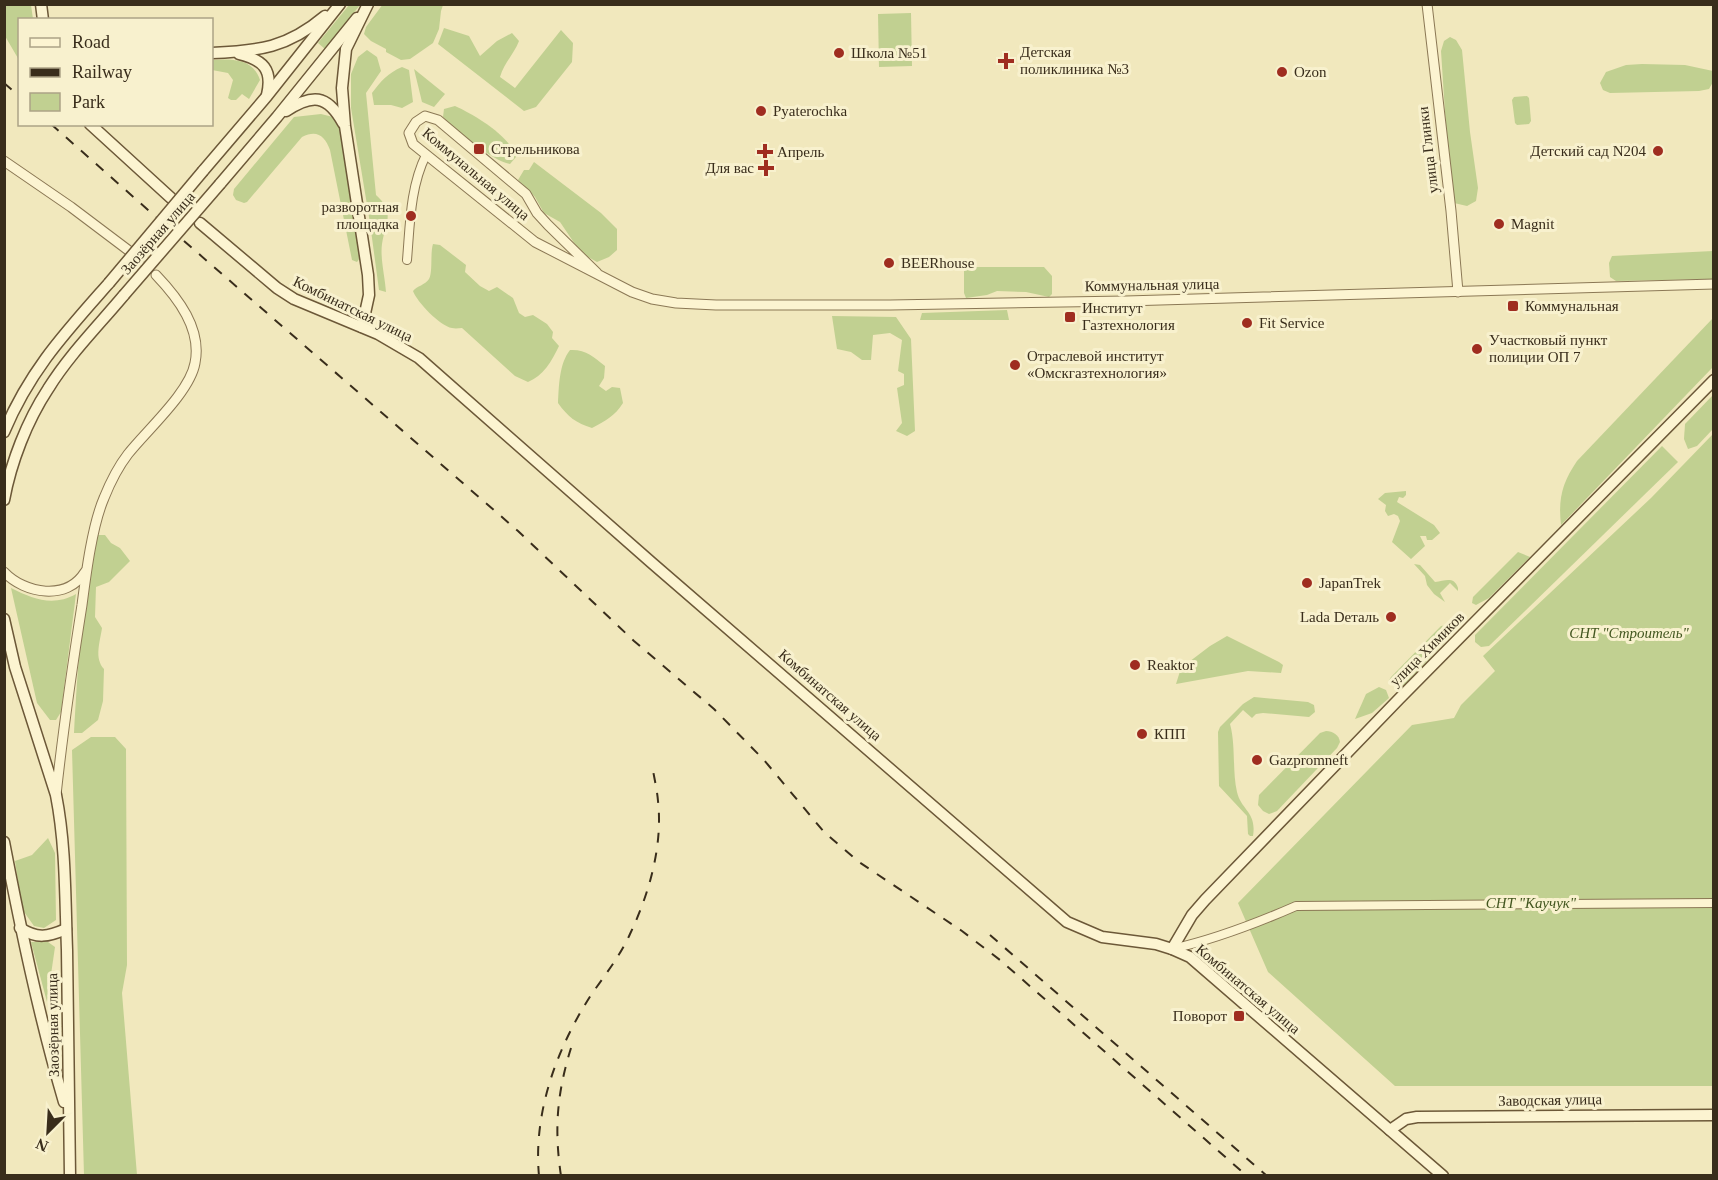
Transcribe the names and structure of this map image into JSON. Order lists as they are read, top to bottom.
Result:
{
  "streets": {
    "main road": [
      "Заозёрная улица",
      "Комбинатская улица",
      "улица Химиков",
      "Заводская улица"
    ],
    "street": ["улица Глинки", "Коммунальная улица"]
  },
  "crossings": [
    ["улица Глинки", "Коммунальная улица"],
    ["Комбинатская улица", "улица Химиков"],
    ["Комбинатская улица", "Заводская улица"]
  ],
  "parks": ["СНТ \"Строитель\"", "СНТ \"Каучук\""],
  "places": {
    "other": [
      "Школа №51",
      "Ozon",
      "Pyaterochka",
      "Детский сад N204",
      "разворотная площадка",
      "Magnit",
      "BEERhouse",
      "Fit Service",
      "Участковый пункт полиции ОП 7",
      "Отраслевой институт «Омскгазтехнология»",
      "JapanTrek",
      "Lada Dеталь",
      "Reaktor",
      "КПП",
      "Gazpromneft"
    ],
    "health": ["Детская поликлиника №3", "Апрель", "Для вас"],
    "transit": [
      "Стрельникова",
      "Коммунальная",
      "Институт Газтехнология",
      "Поворот"
    ]
  },
  "legend": ["Road", "Railway", "Park"],
  "north": "bottom left"
}
